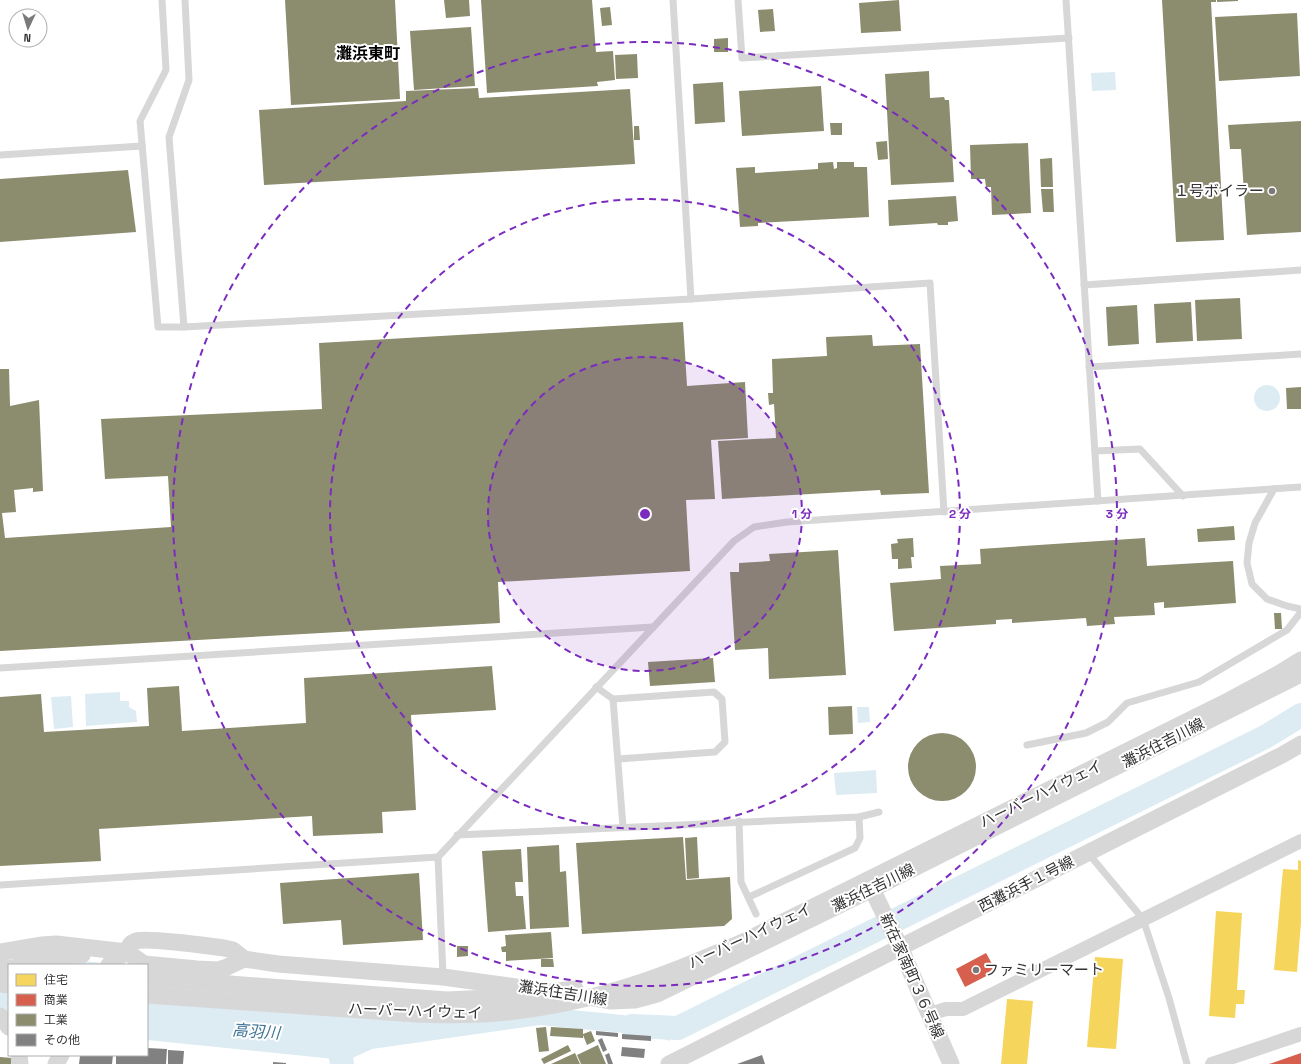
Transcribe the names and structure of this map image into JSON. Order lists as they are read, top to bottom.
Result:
{
  "streets": {
    "street": [
      "灘浜住吉川線",
      "ハーバーハイウェイ",
      "西灘浜手１号線",
      "新在家南町３６号線"
    ]
  },
  "crossings": [
    ["灘浜住吉川線", "新在家南町３６号線"],
    ["西灘浜手１号線", "新在家南町３６号線"]
  ],
  "districts": ["灘浜東町"],
  "water": ["高羽川"],
  "places": ["１号ボイラー", "ファミリーマート"],
  "legend": [
    "住宅",
    "商業",
    "工業",
    "その他"
  ],
  "north": "bottom",
  "rings": ["1 分", "2 分", "3 分"]
}
